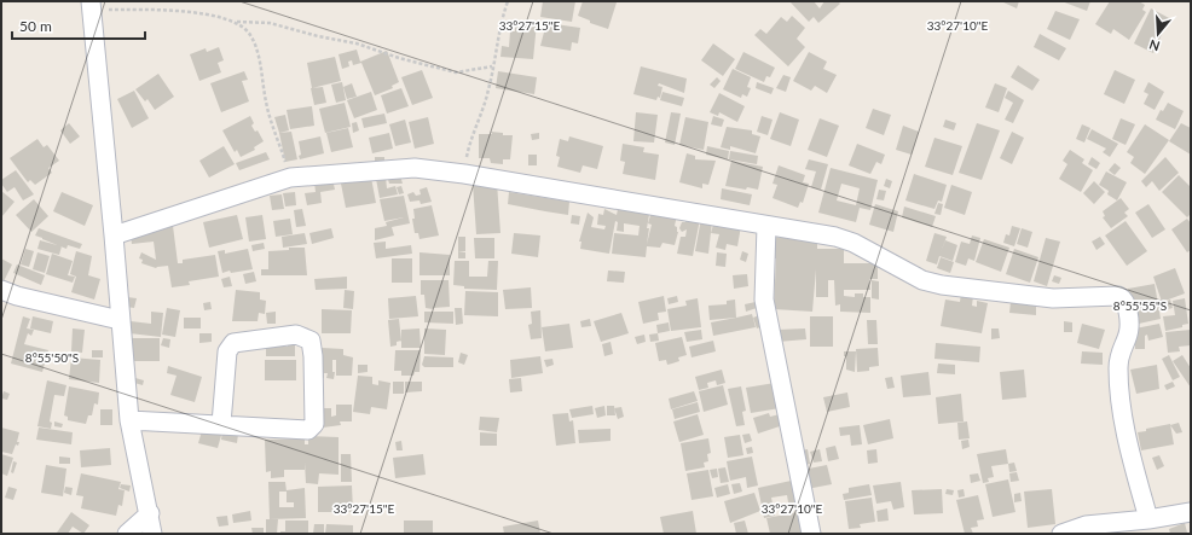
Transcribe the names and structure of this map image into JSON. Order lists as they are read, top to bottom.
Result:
{
  "scale_bar": "50 m",
  "north": "bottom",
  "coordinates": [
    "33°27'15\"E",
    "33°27'10\"E",
    "8°55'55\"S",
    "8°55'50\"S"
  ]
}
